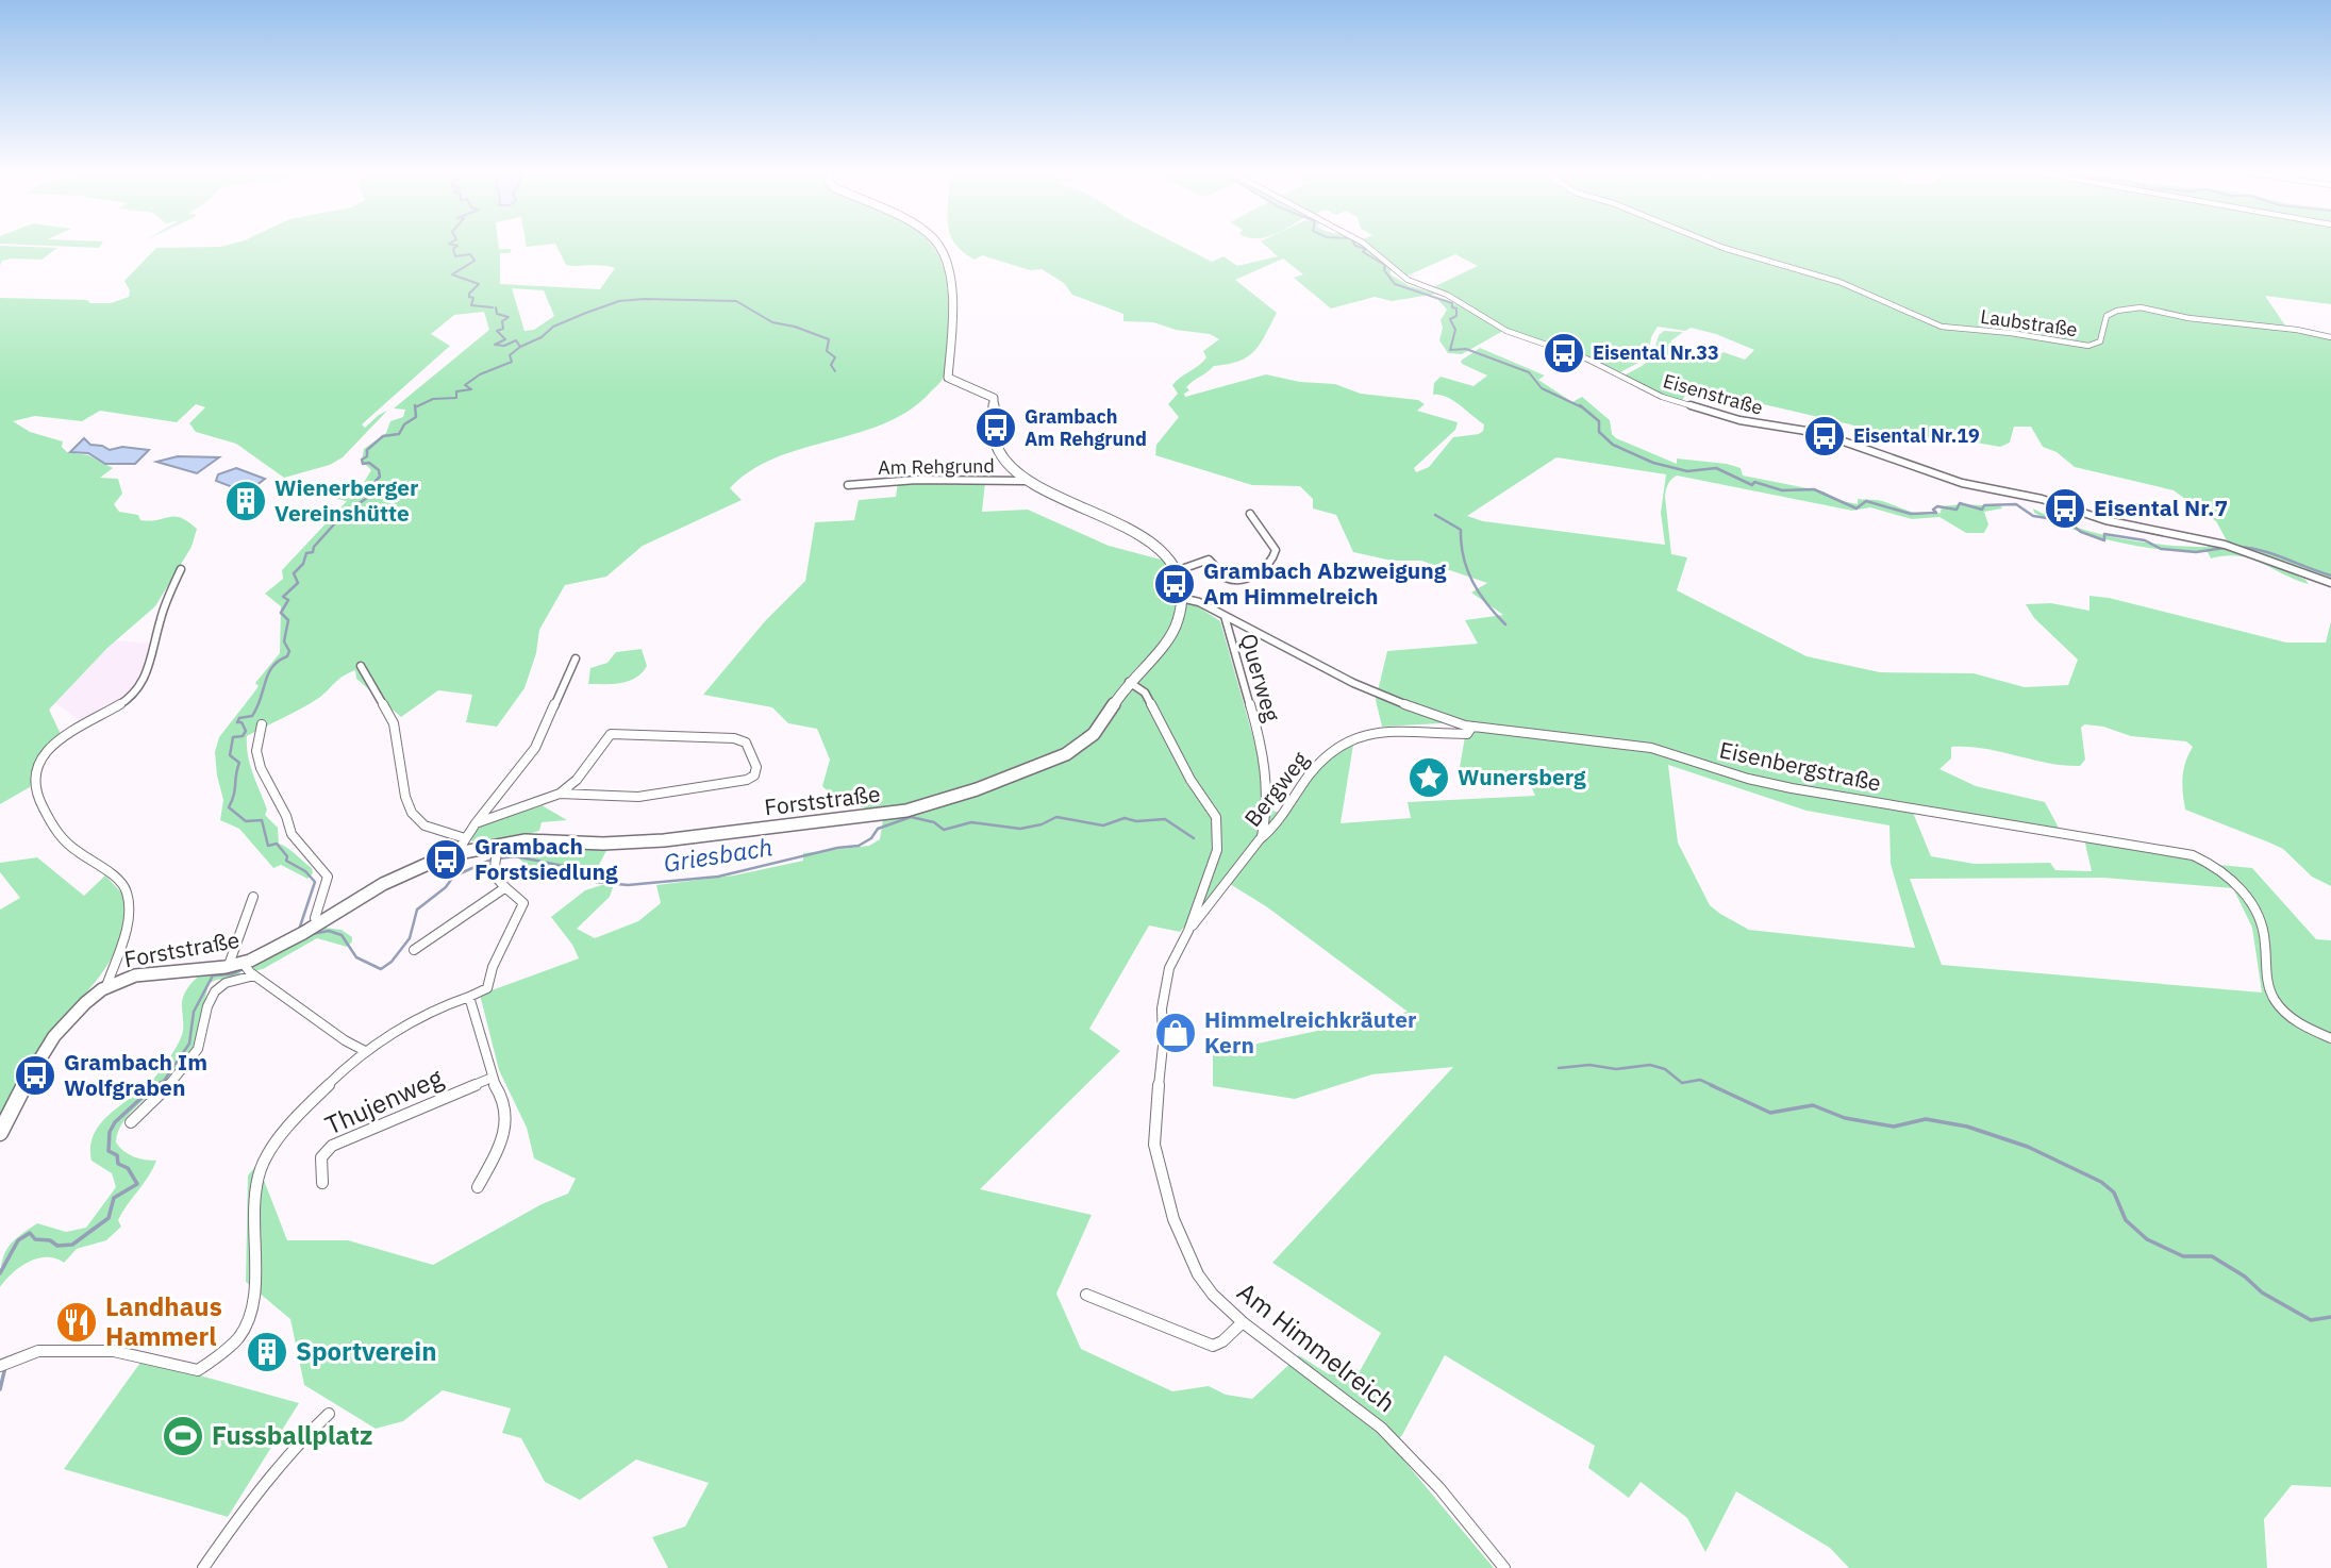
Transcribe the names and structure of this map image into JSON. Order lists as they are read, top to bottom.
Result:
{
  "streets": {
    "street": [
      "Laubstraße",
      "Eisenstraße",
      "Am Rehgrund",
      "Querweg",
      "Eisenbergstraße",
      "Bergweg",
      "Forststraße",
      "Thujenweg",
      "Am Himmelreich"
    ]
  },
  "crossings": [
    ["Am Rehgrund", "Forststraße"],
    ["Querweg", "Eisenbergstraße"],
    ["Querweg", "Bergweg"],
    ["Eisenbergstraße", "Bergweg"],
    ["Eisenbergstraße", "Forststraße"],
    ["Bergweg", "Am Himmelreich"],
    ["Forststraße", "Am Himmelreich"]
  ],
  "water": ["Griesbach"],
  "places": {
    "bus stop": [
      "Eisental Nr.33",
      "Grambach Am Rehgrund",
      "Eisental Nr.19",
      "Eisental Nr.7",
      "Grambach Abzweigung Am Himmelreich",
      "Grambach Forstsiedlung",
      "Grambach Im Wolfgraben"
    ],
    "building": ["Wienerberger Vereinshütte", "Sportverein"],
    "place": ["Wunersberg"],
    "shop": ["Himmelreichkräuter Kern"],
    "restaurant": ["Landhaus Hammerl"],
    "sports": ["Fussballplatz"]
  }
}
